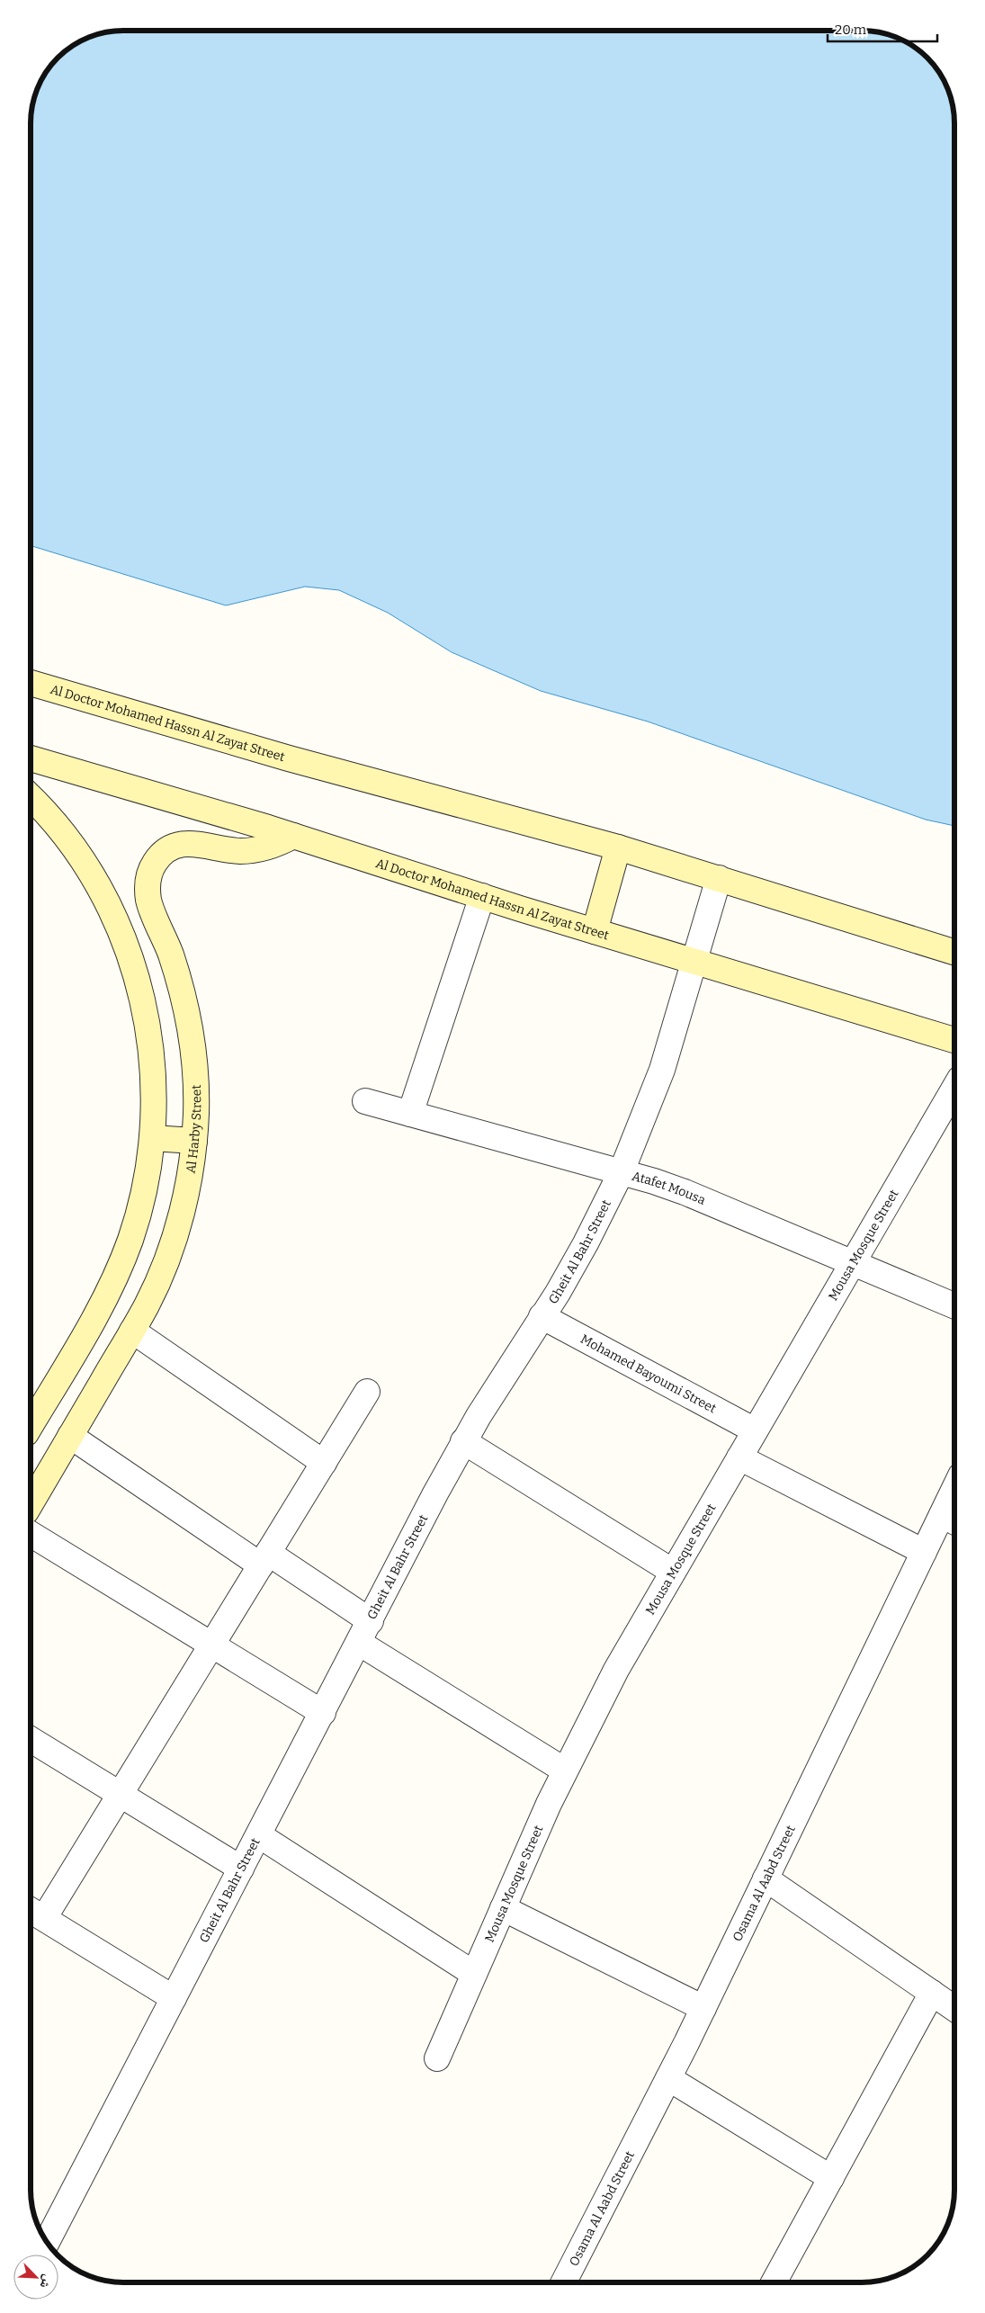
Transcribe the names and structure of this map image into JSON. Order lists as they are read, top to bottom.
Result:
{
  "streets": {
    "street": [
      "Al Doctor Mohamed Hassn Al Zayat Street",
      "Al Harby Street",
      "Atafet Mousa",
      "Mousa Mosque Street",
      "Gheit Al Bahr Street",
      "Mohamed Bayoumi Street",
      "Osama Al Aabd Street"
    ]
  },
  "crossings": [
    ["Al Doctor Mohamed Hassn Al Zayat Street", "Al Harby Street"],
    ["Al Doctor Mohamed Hassn Al Zayat Street", "Gheit Al Bahr Street"],
    ["Atafet Mousa", "Mousa Mosque Street"],
    ["Atafet Mousa", "Gheit Al Bahr Street"],
    ["Mousa Mosque Street", "Mohamed Bayoumi Street"],
    ["Gheit Al Bahr Street", "Mohamed Bayoumi Street"]
  ],
  "scale_bar": "20 m",
  "north": "bottom right"
}
